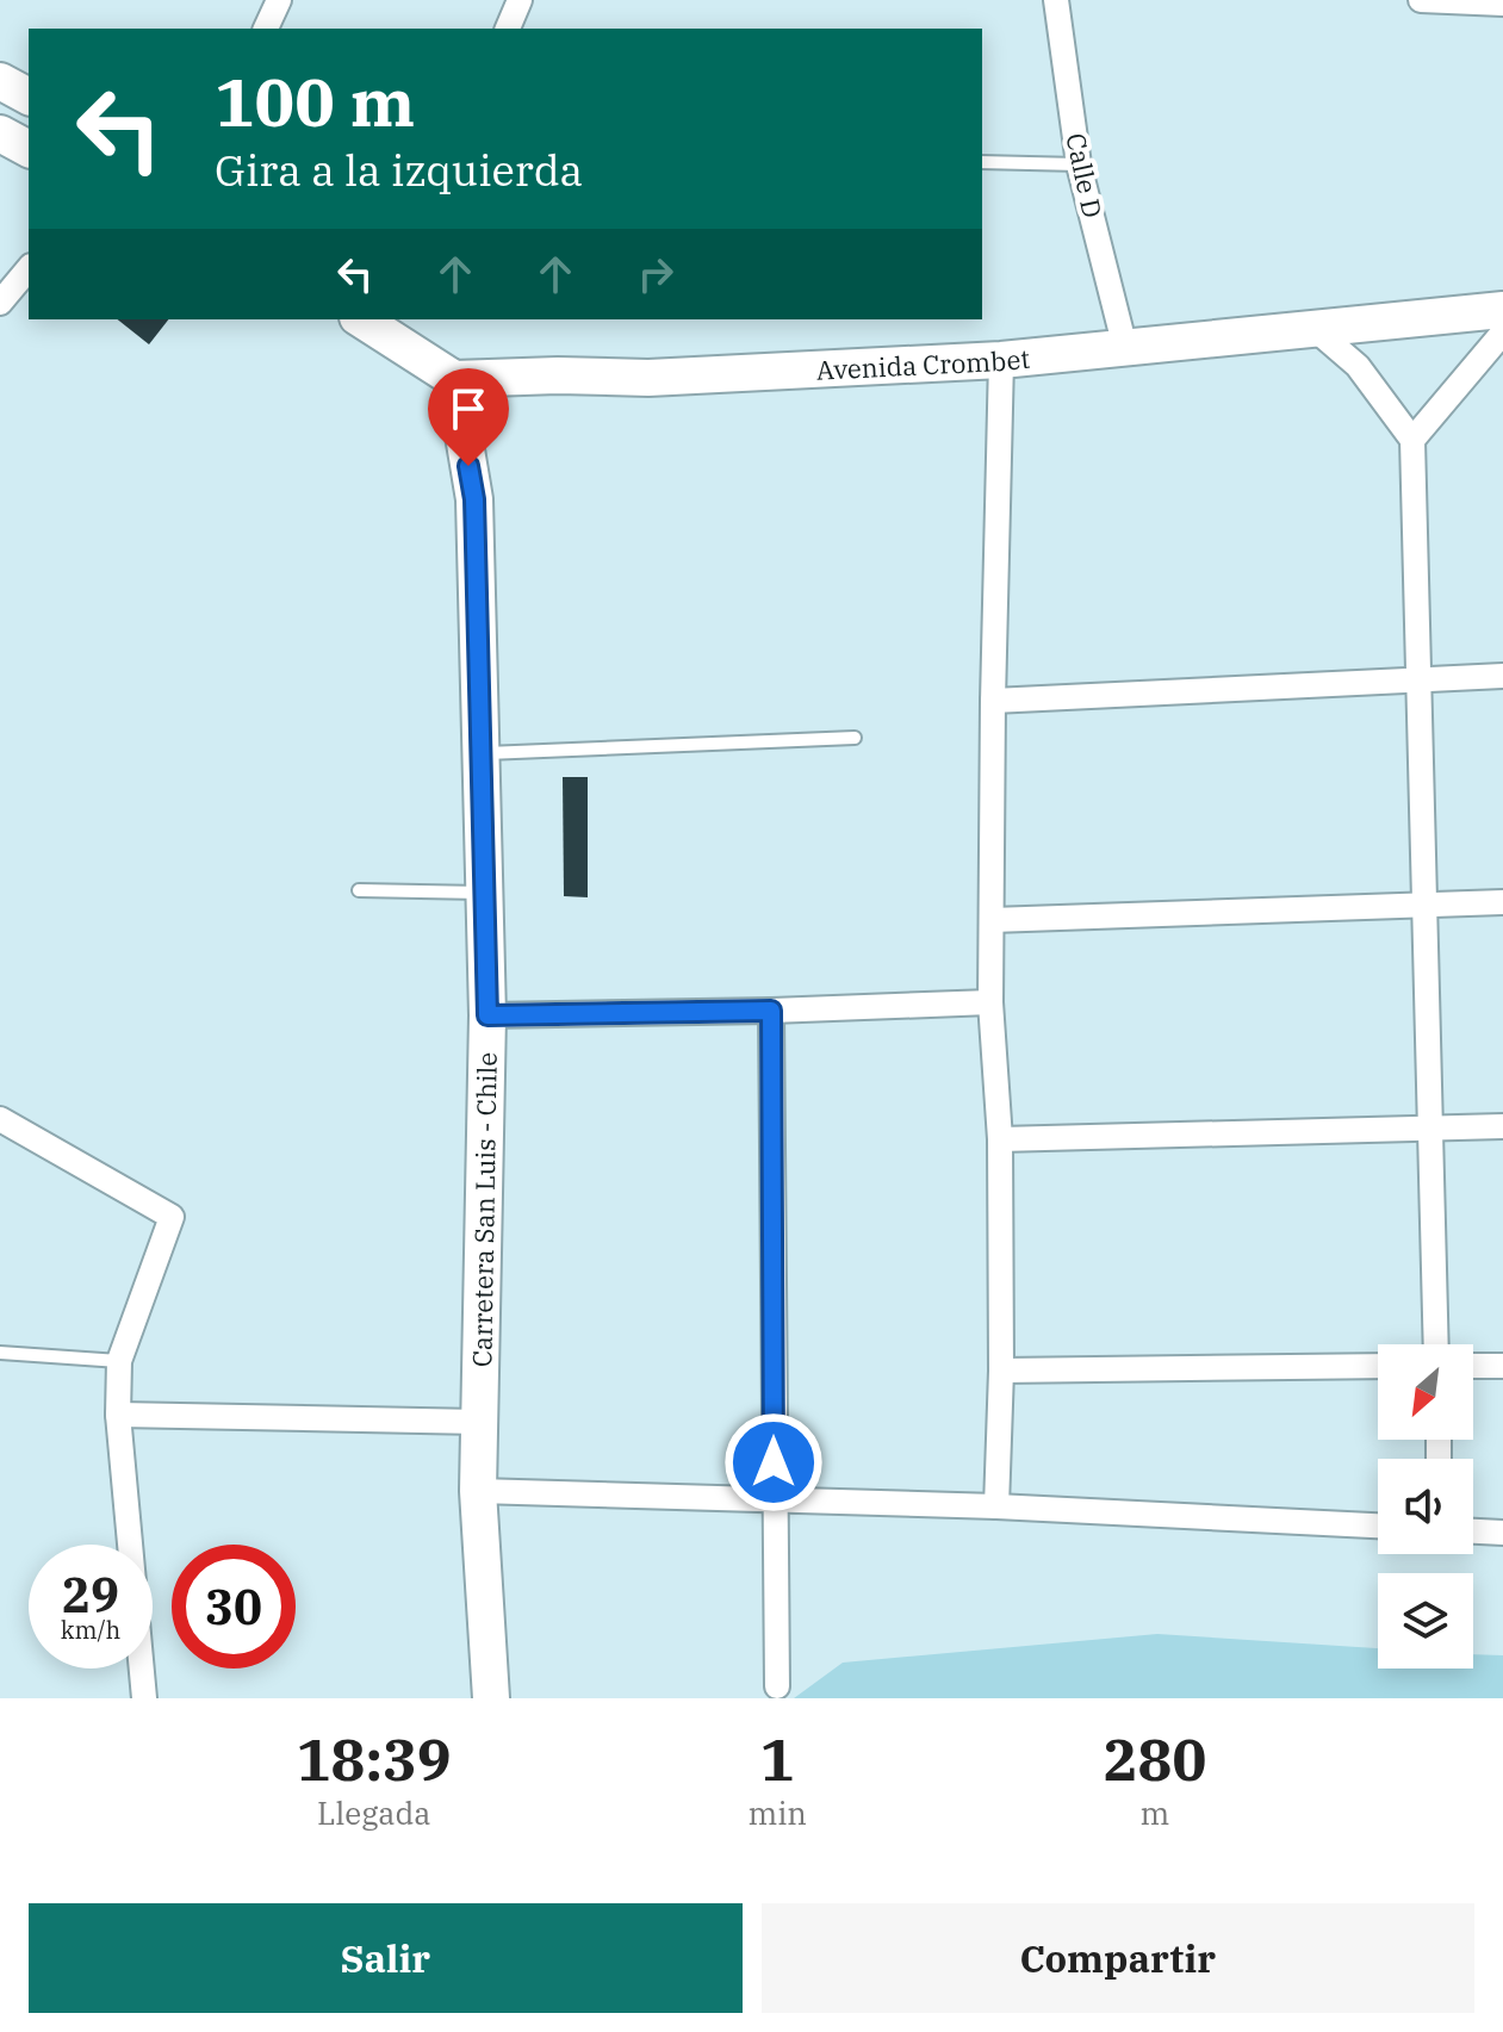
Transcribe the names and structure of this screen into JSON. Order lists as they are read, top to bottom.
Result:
{
  "streets": {
    "street": ["Calle D", "Avenida Crombet", "Carretera San Luis - Chile"]
  },
  "crossings": [
    ["Calle D", "Avenida Crombet"],
    ["Avenida Crombet", "Carretera San Luis - Chile"]
  ],
  "north": "bottom left",
  "page": {
    "turn": ["100 m", "Gira a la izquierda"],
    "speed": "29 km/h",
    "limit": "30",
    "eta": [
      "18:39",
      "Llegada",
      "1",
      "min",
      "280",
      "m"
    ],
    "buttons": ["Salir", "Compartir"]
  }
}
